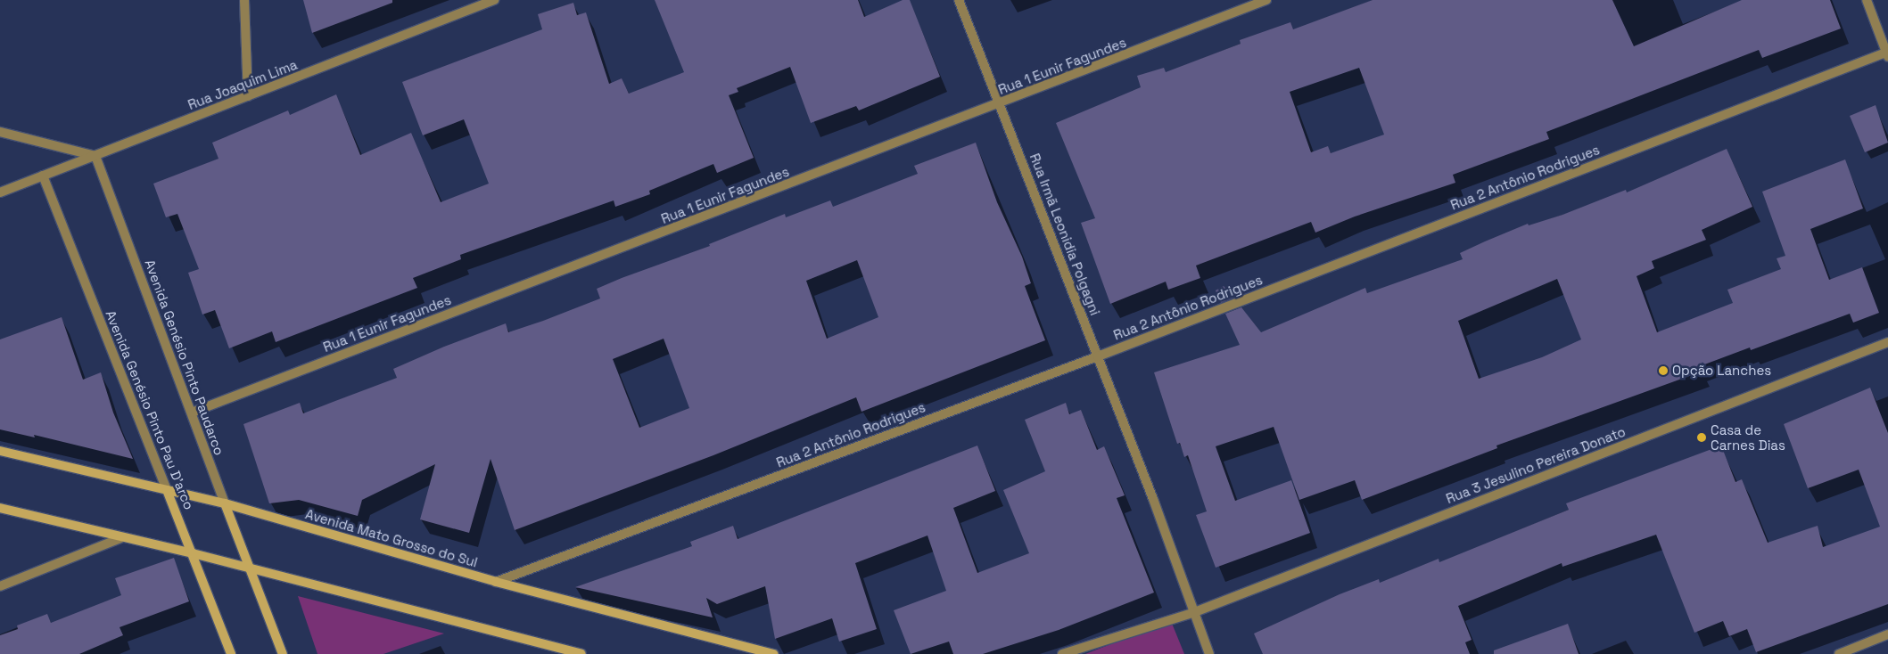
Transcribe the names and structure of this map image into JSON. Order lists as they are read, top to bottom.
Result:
{
  "streets": {
    "main road": ["Avenida Genésio Pinto Paudarco", "Avenida Genésio Pinto Pau D'arco", "Avenida Mato Grosso do Sul"],
    "street": [
      "Rua 1 Eunir Fagundes",
      "Rua Joaquim Lima",
      "Rua 2 Antônio Rodrigues",
      "Rua Irmã Leonidia Polgagni",
      "Rua 3 Jesulino Pereira Donato"
    ]
  },
  "crossings": [
    ["Rua 1 Eunir Fagundes", "Rua Irmã Leonidia Polgagni"],
    ["Rua 1 Eunir Fagundes", "Avenida Genésio Pinto Paudarco"],
    ["Rua Joaquim Lima", "Avenida Genésio Pinto Paudarco"],
    ["Rua Joaquim Lima", "Avenida Genésio Pinto Pau D'arco"],
    ["Rua 2 Antônio Rodrigues", "Rua Irmã Leonidia Polgagni"],
    ["Rua 2 Antônio Rodrigues", "Avenida Mato Grosso do Sul"],
    ["Rua Irmã Leonidia Polgagni", "Rua 3 Jesulino Pereira Donato"],
    ["Avenida Genésio Pinto Paudarco", "Avenida Mato Grosso do Sul"],
    ["Avenida Genésio Pinto Pau D'arco", "Avenida Mato Grosso do Sul"]
  ],
  "places": ["Opção Lanches", "Casa de Carnes Dias"]
}
